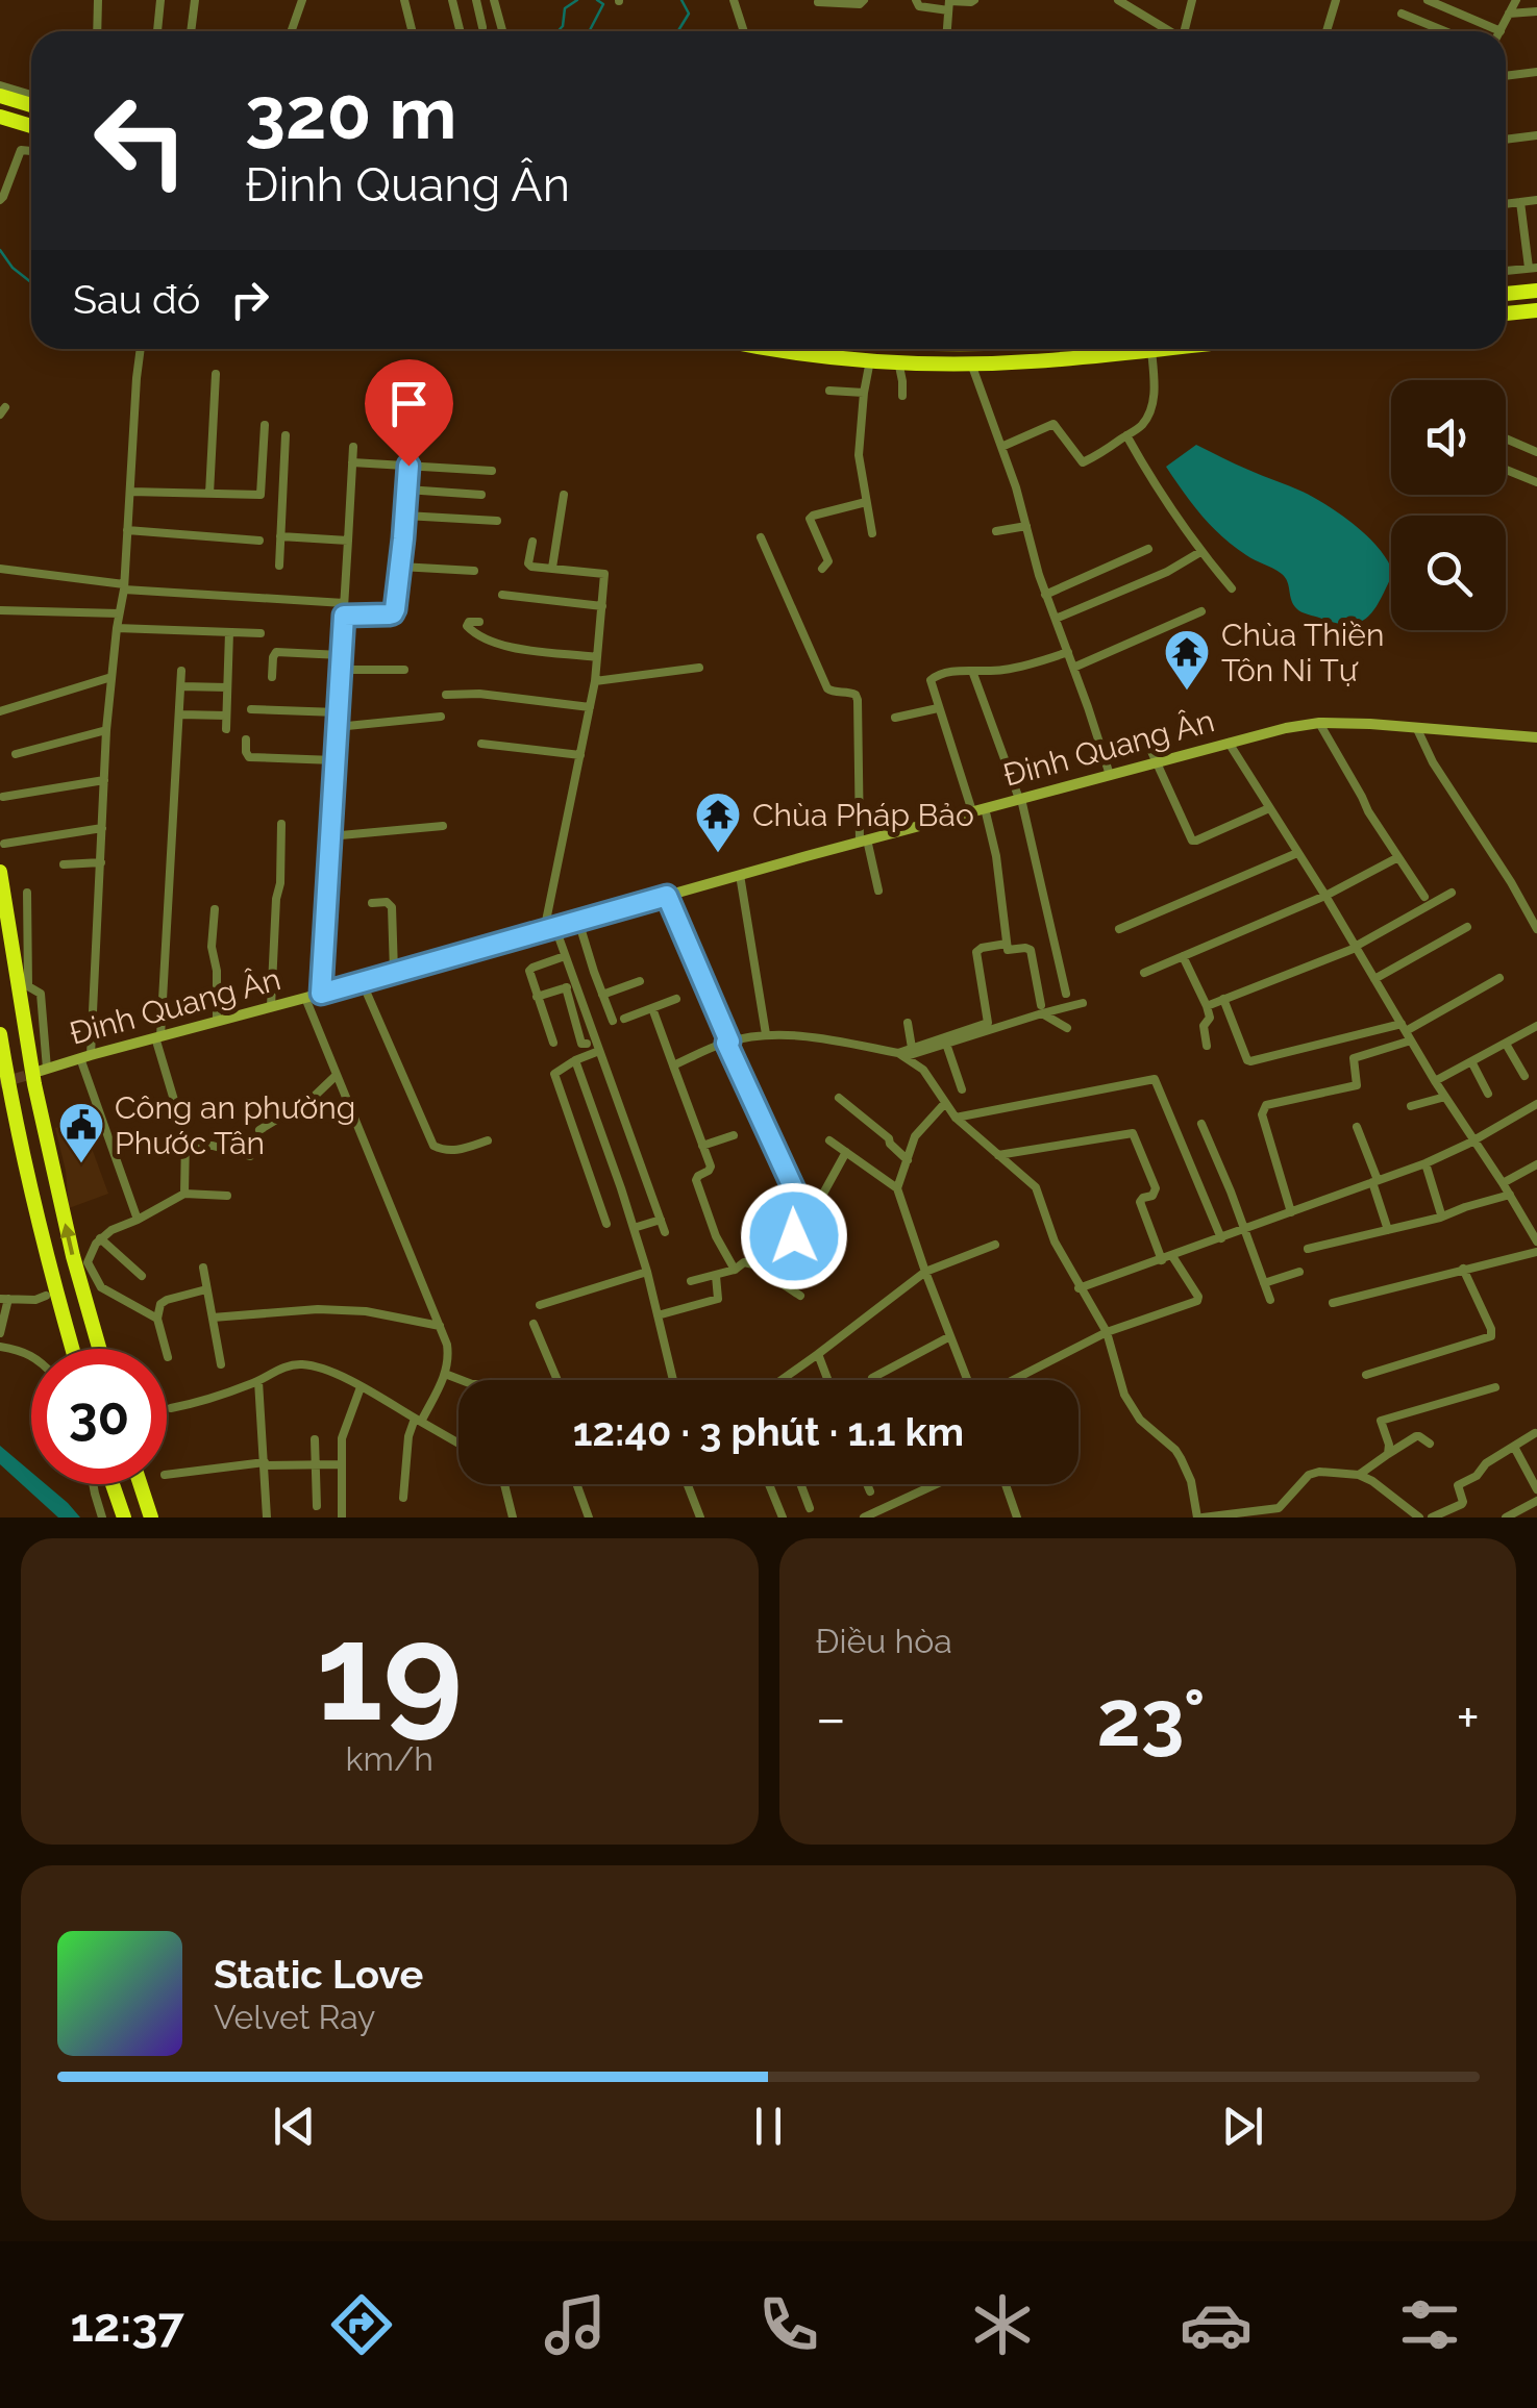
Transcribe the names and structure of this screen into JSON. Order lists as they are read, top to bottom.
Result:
{
  "streets": {
    "street": ["Đinh Quang Ân"]
  },
  "places": {
    "temple": ["Chùa Thiền Tôn Ni Tự", "Chùa Pháp Bảo"],
    "public building": ["Công an phường Phước Tân"]
  },
  "page": {
    "turn": ["320 m", "Đinh Quang Ân"],
    "then": "Sau đó",
    "limit": "30",
    "trip": "12:40 · 3 phút · 1.1 km",
    "tile": [
      ["19", "km/h"],
      "Điều hòa"
    ],
    "heat": ["−", "23°", "+"],
    "song": ["Static Love", "Velvet Ray"],
    "tabs": "12:37"
  }
}
